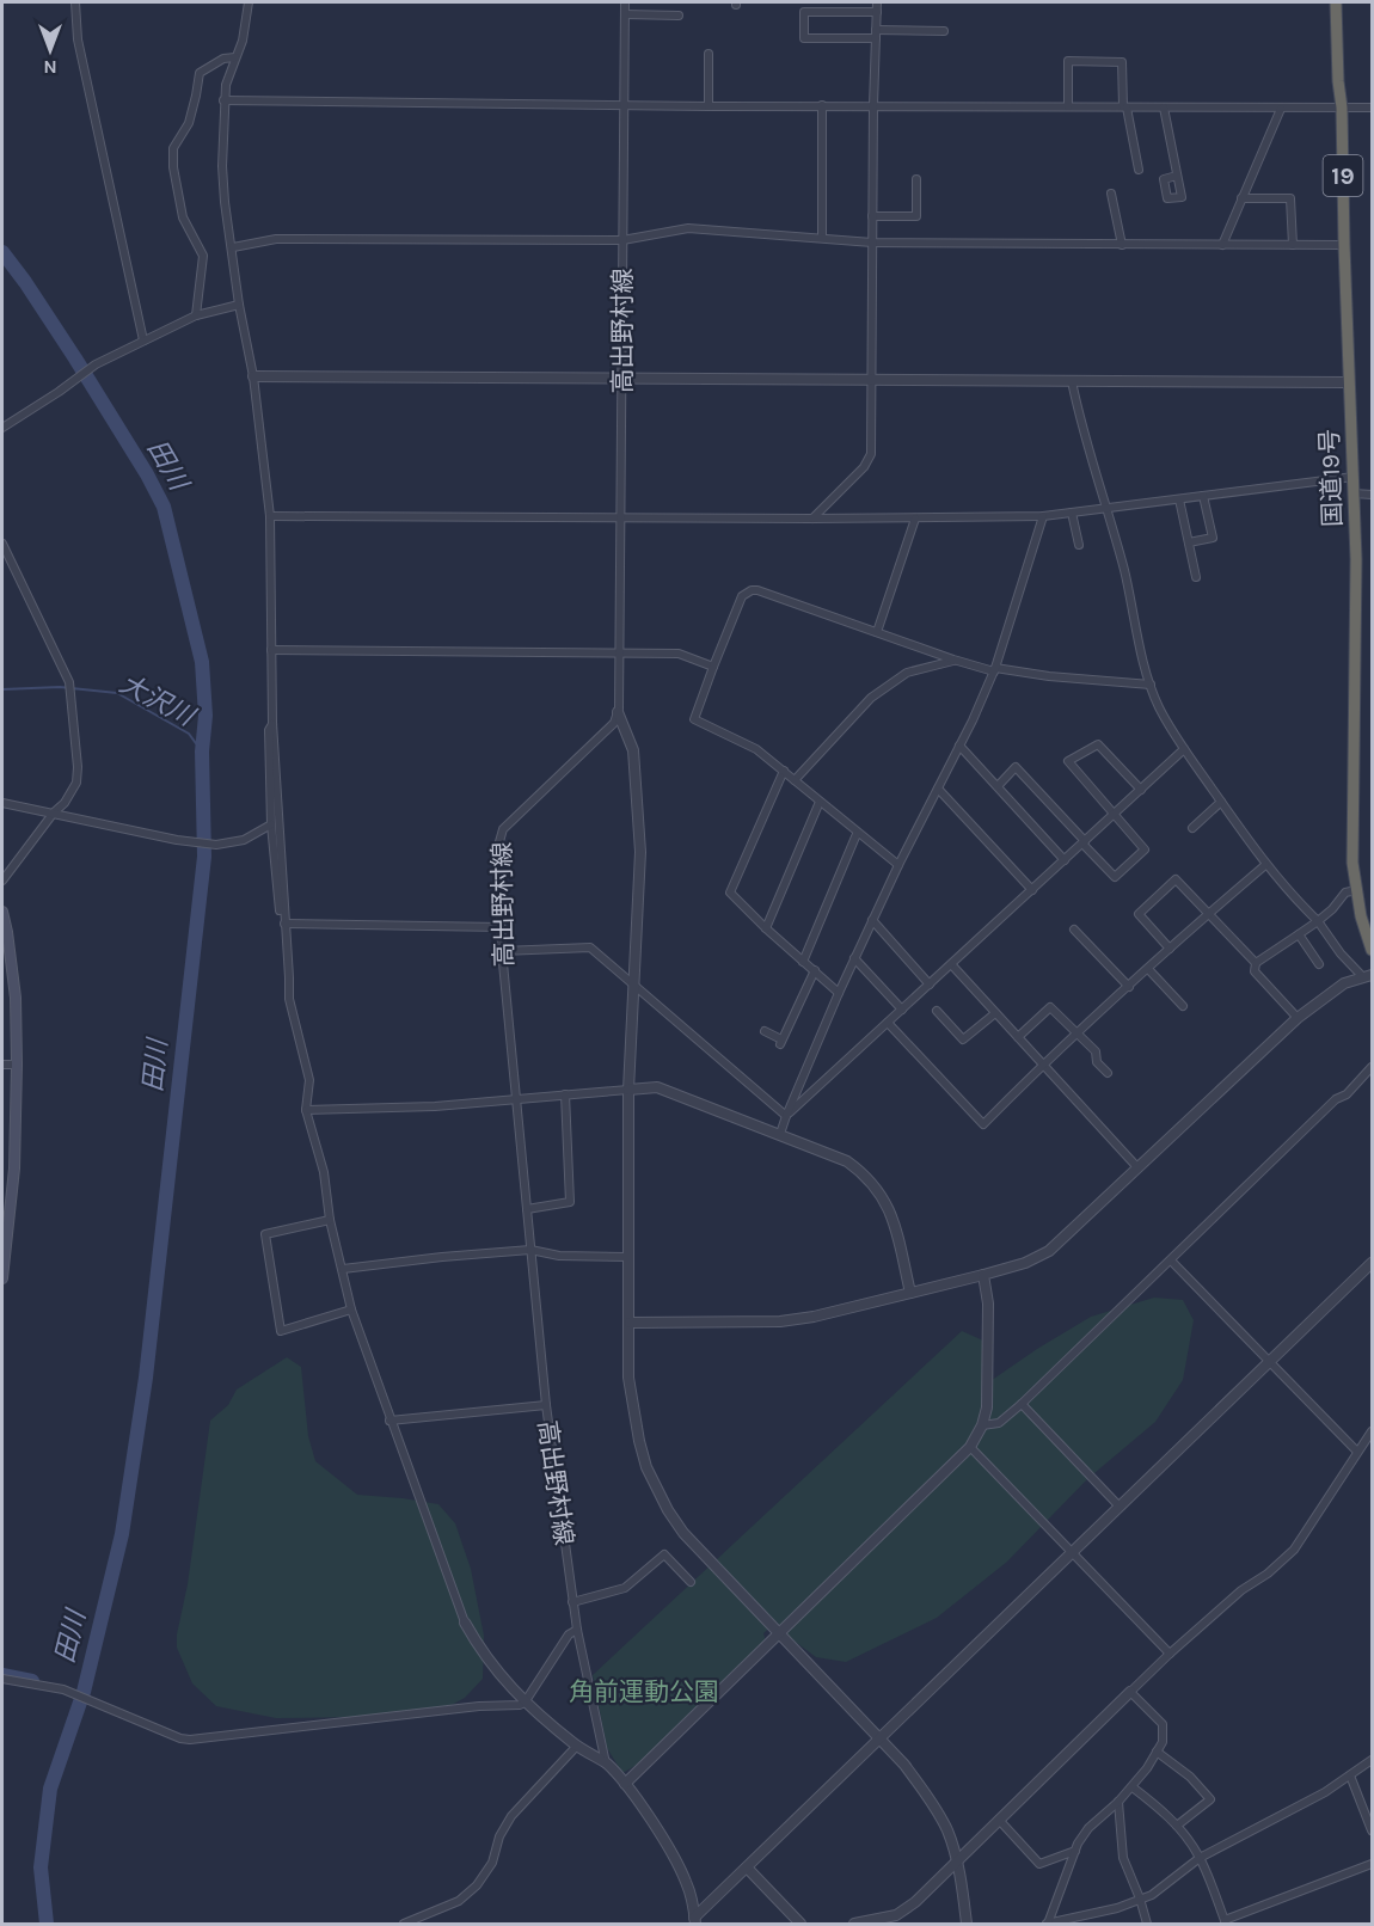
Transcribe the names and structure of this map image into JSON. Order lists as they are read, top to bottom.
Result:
{
  "streets": {
    "highway": ["19", "国道19号"],
    "street": ["高出野村線"]
  },
  "water": ["田川", "大沢川"],
  "parks": ["角前運動公園"],
  "north": "bottom"
}
